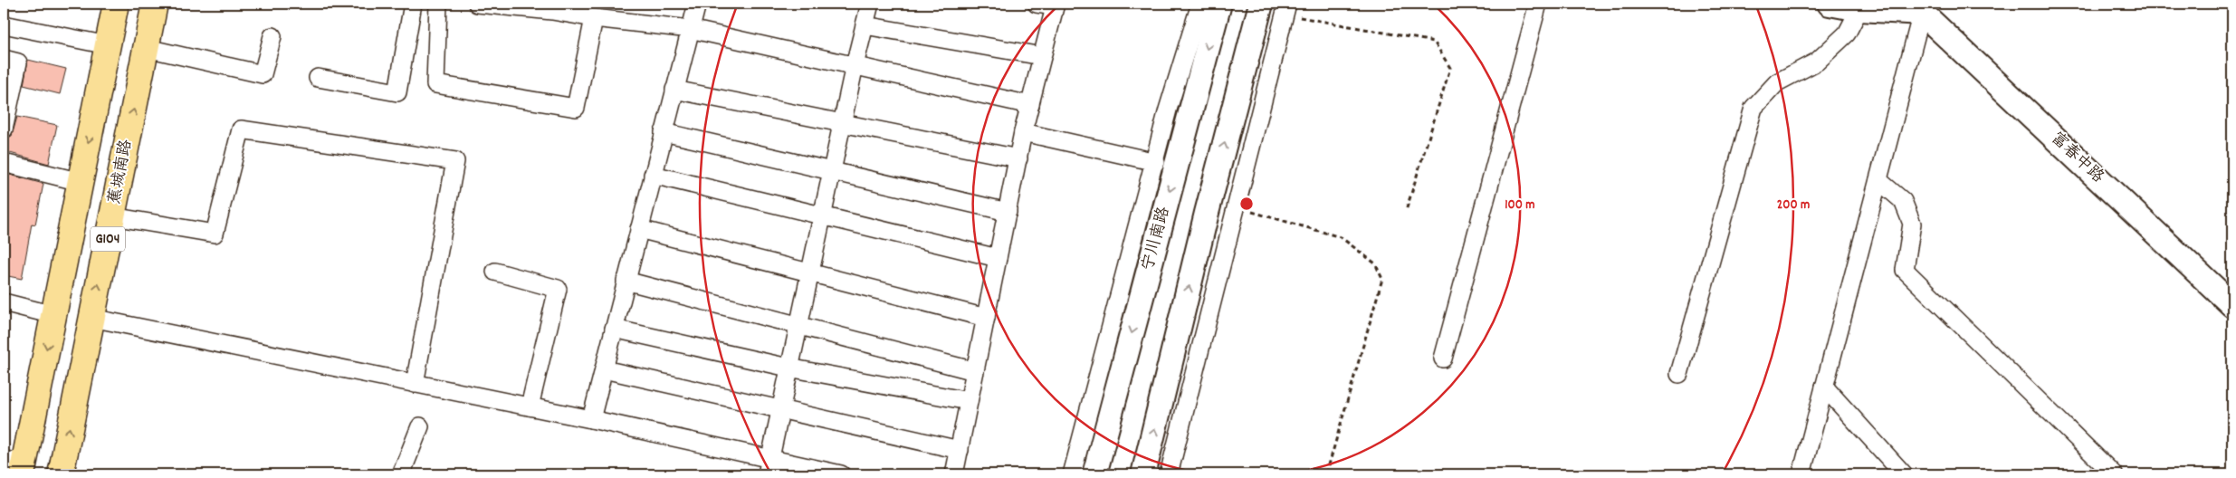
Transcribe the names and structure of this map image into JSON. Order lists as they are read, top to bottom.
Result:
{
  "streets": {
    "highway": ["蕉城南路", "G104"],
    "main road": ["富春中路", "宁川南路"]
  },
  "rings": ["100 m", "200 m"]
}
